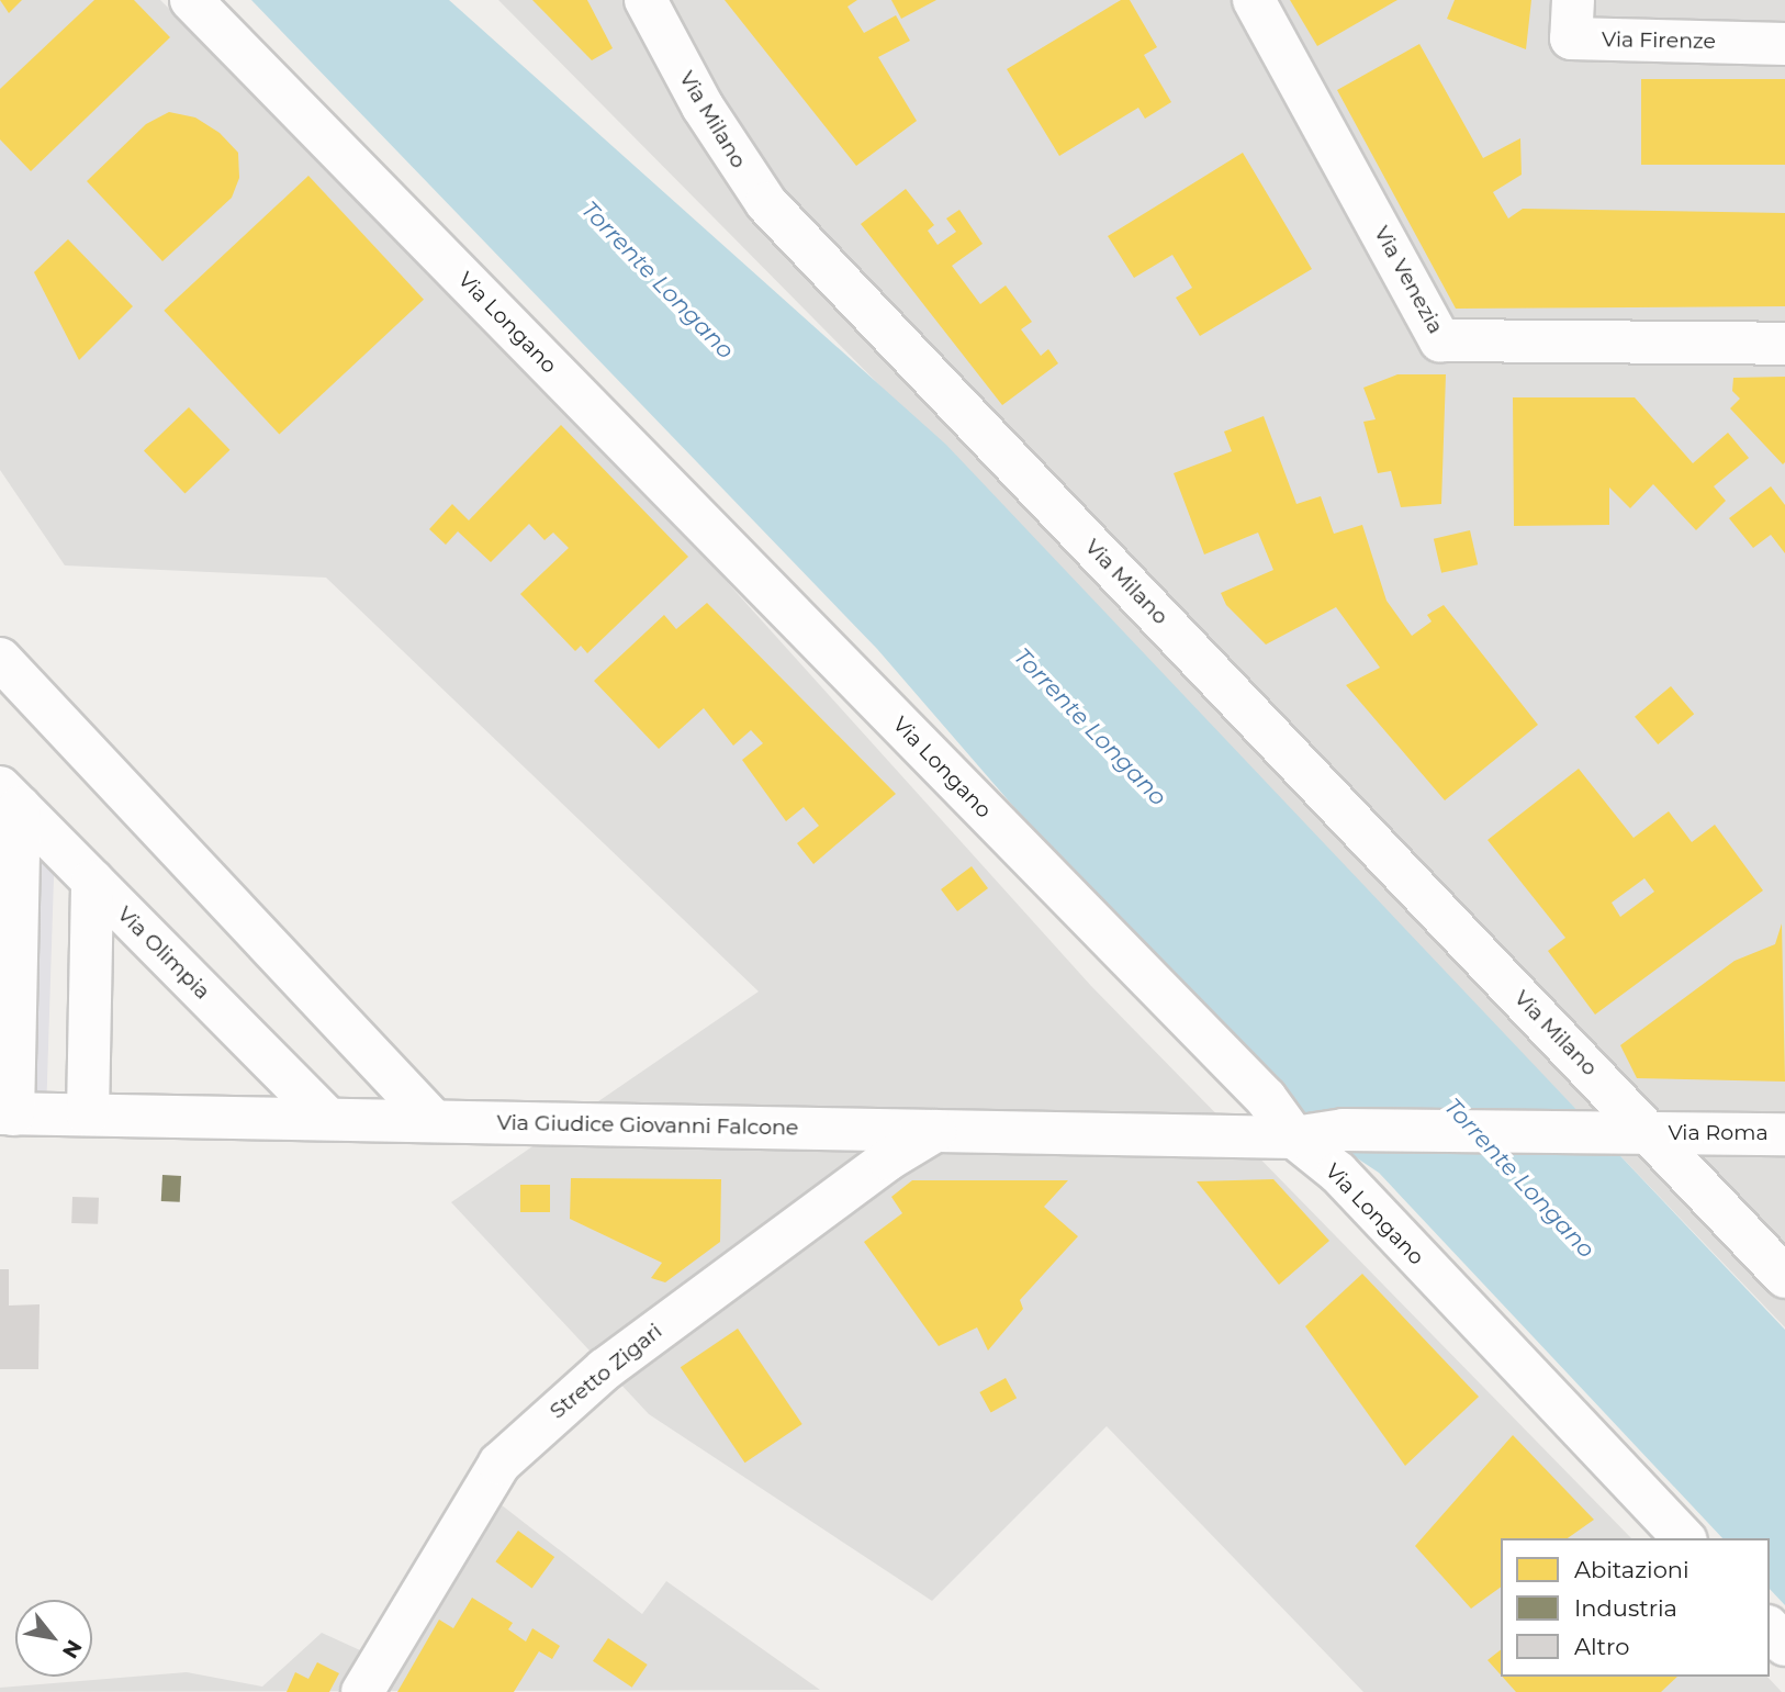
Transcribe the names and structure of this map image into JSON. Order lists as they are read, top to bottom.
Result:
{
  "streets": {
    "street": [
      "Via Firenze",
      "Via Milano",
      "Via Venezia",
      "Via Longano",
      "Via Olimpia",
      "Via Giudice Giovanni Falcone",
      "Via Roma",
      "Stretto Zigari"
    ]
  },
  "crossings": [
    ["Via Milano", "Via Roma"],
    ["Via Longano", "Via Giudice Giovanni Falcone"],
    ["Via Olimpia", "Via Giudice Giovanni Falcone"],
    ["Via Giudice Giovanni Falcone", "Via Roma"],
    ["Via Giudice Giovanni Falcone", "Stretto Zigari"]
  ],
  "water": ["Torrente Longano"],
  "legend": ["Abitazioni", "Industria", "Altro"],
  "north": "bottom right"
}
